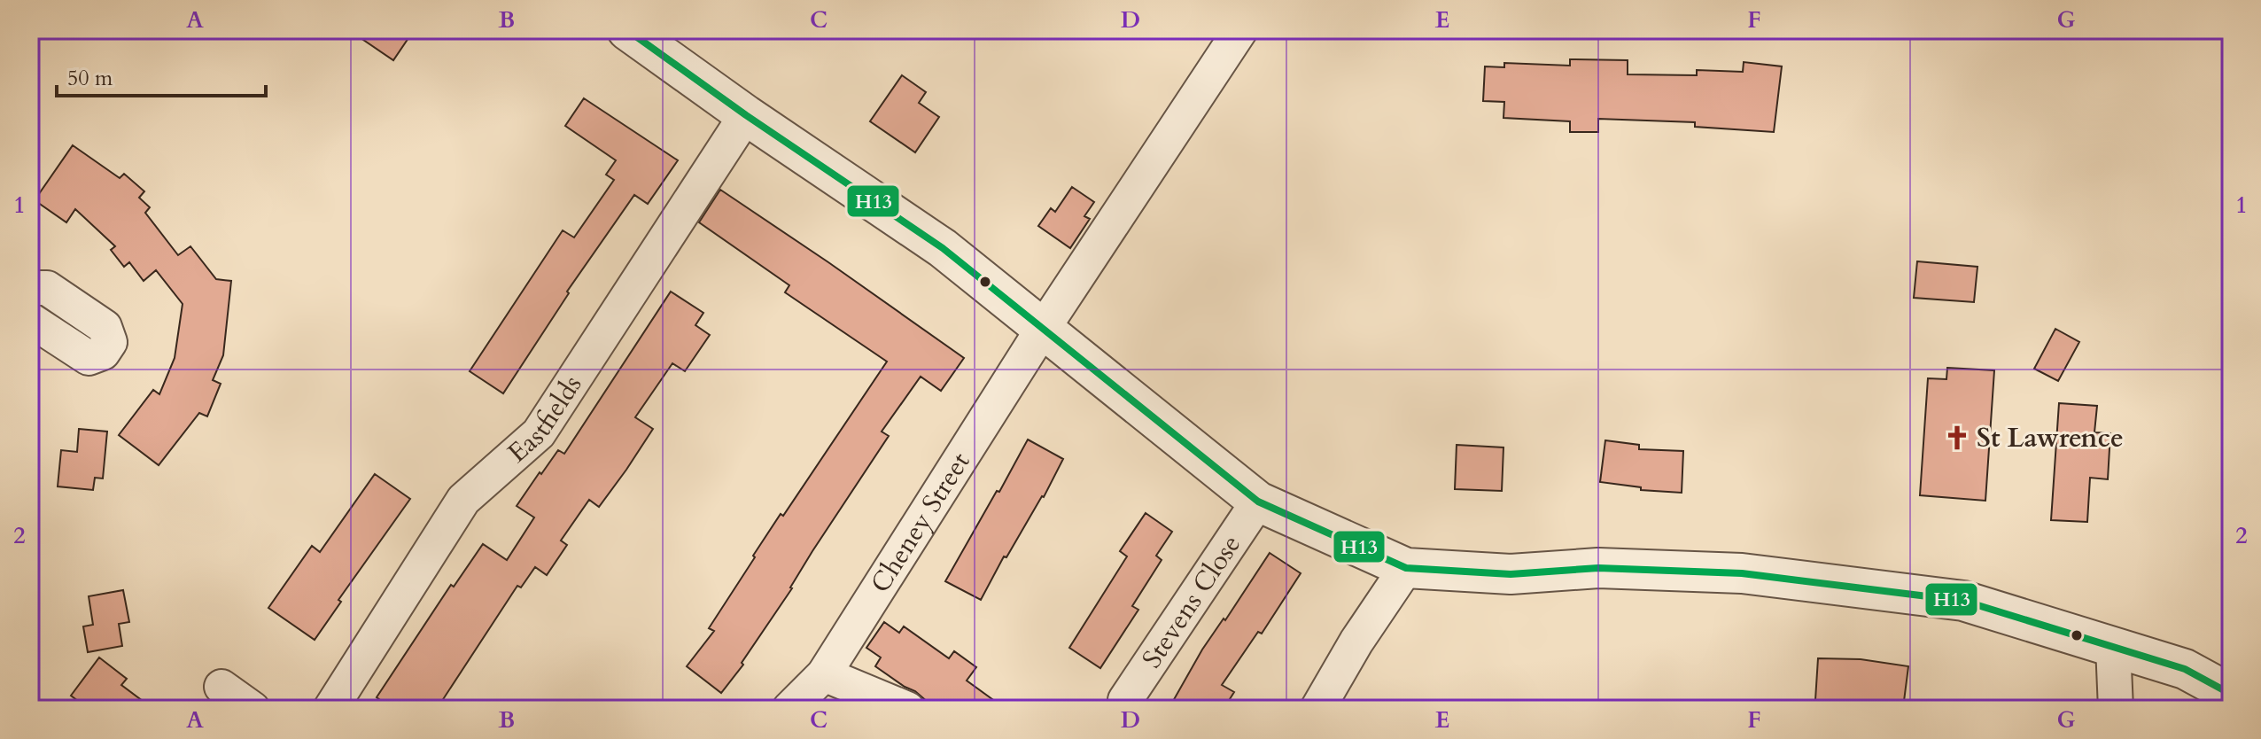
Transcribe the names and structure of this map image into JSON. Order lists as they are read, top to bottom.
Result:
{
  "streets": {
    "street": ["Eastfields", "Cheney Street", "Stevens Close"]
  },
  "places": {
    "church": ["St Lawrence"]
  },
  "lines": ["transit line H13"],
  "scale_bar": "50 m",
  "grid": {
    "columns": [
      "A",
      "B",
      "C",
      "D",
      "E",
      "F",
      "G"
    ],
    "rows": ["1", "2"]
  }
}
